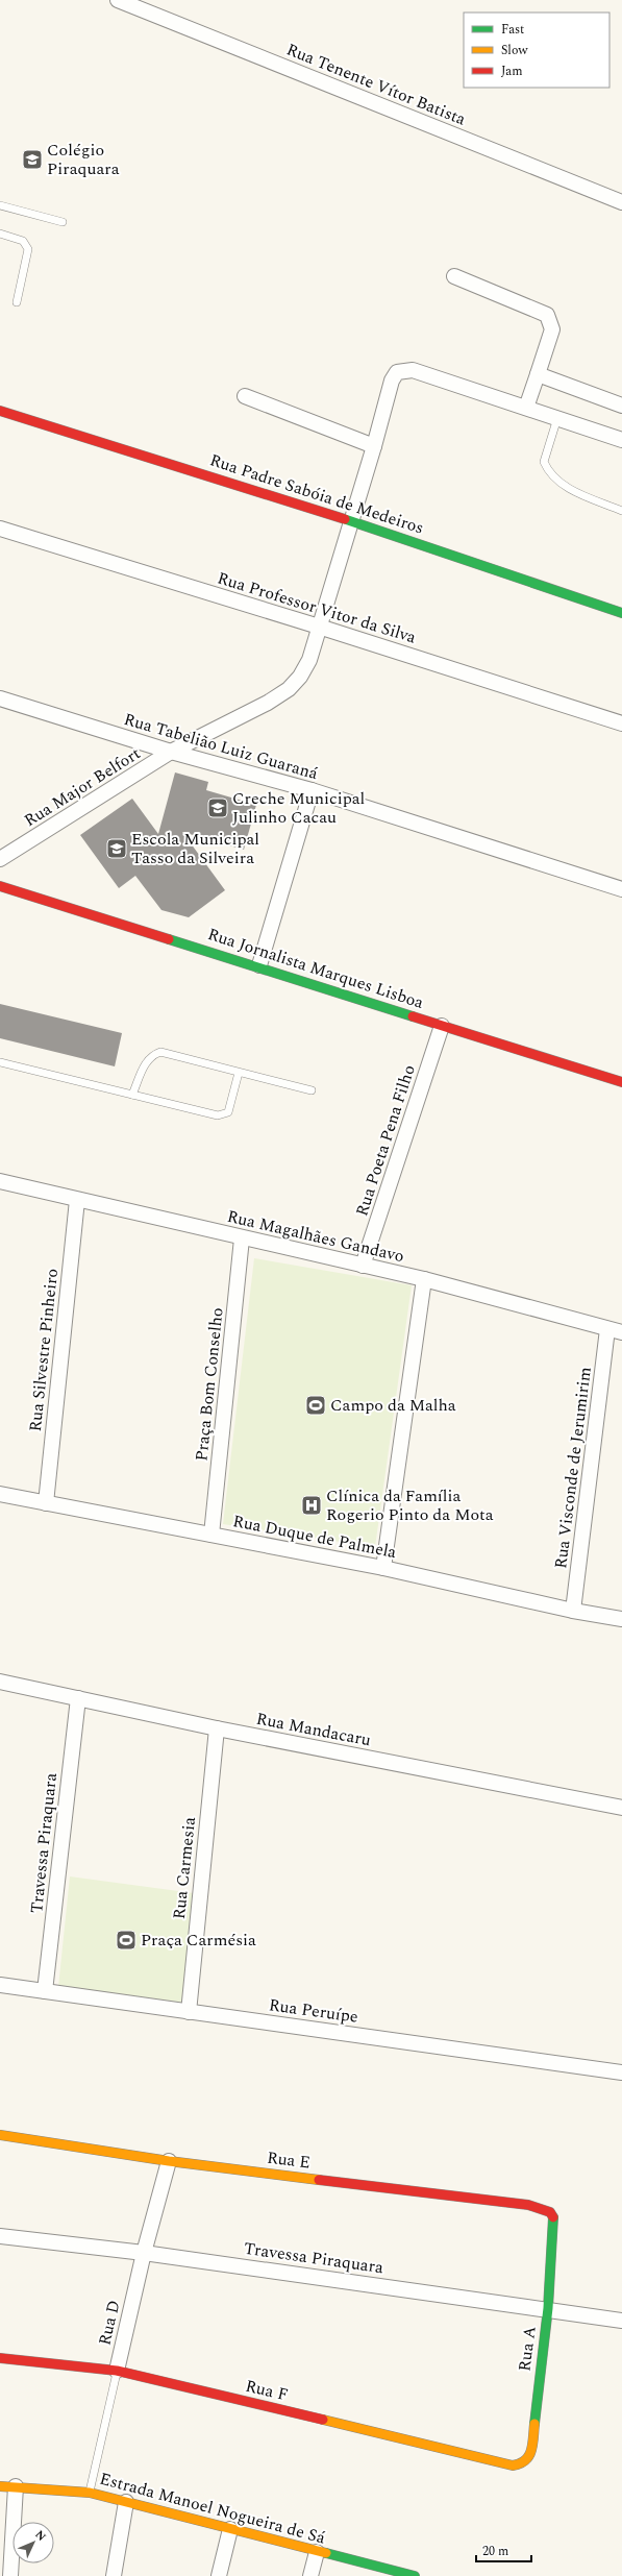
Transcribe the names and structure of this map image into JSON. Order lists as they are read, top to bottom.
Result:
{
  "streets": {
    "street": [
      "Rua Tenente Vítor Batista",
      "Rua Padre Sabóia de Medeiros",
      "Rua Professor Vitor da Silva",
      "Rua Tabelião Luiz Guaraná",
      "Rua Major Belfort",
      "Rua Jornalista Marques Lisboa",
      "Rua Poeta Pena Filho",
      "Rua Magalhães Gandavo",
      "Rua Silvestre Pinheiro",
      "Praça Bom Conselho",
      "Rua Visconde de Jerumirim",
      "Rua Duque de Palmela",
      "Rua Mandacaru",
      "Travessa Piraquara",
      "Rua Carmesia",
      "Rua Peruípe",
      "Rua E",
      "Rua D",
      "Rua A",
      "Rua F",
      "Estrada Manoel Nogueira de Sá"
    ]
  },
  "crossings": [
    ["Rua Padre Sabóia de Medeiros", "Rua Major Belfort"],
    ["Rua Professor Vitor da Silva", "Rua Major Belfort"],
    ["Rua Tabelião Luiz Guaraná", "Rua Major Belfort"],
    ["Rua Jornalista Marques Lisboa", "Rua Poeta Pena Filho"],
    ["Rua Poeta Pena Filho", "Rua Magalhães Gandavo"],
    ["Rua Magalhães Gandavo", "Rua Silvestre Pinheiro"],
    ["Rua Magalhães Gandavo", "Praça Bom Conselho"],
    ["Rua Magalhães Gandavo", "Rua Visconde de Jerumirim"],
    ["Rua Silvestre Pinheiro", "Rua Duque de Palmela"],
    ["Praça Bom Conselho", "Rua Duque de Palmela"],
    ["Rua Visconde de Jerumirim", "Rua Duque de Palmela"],
    ["Rua Mandacaru", "Travessa Piraquara"],
    ["Rua Mandacaru", "Rua Carmesia"],
    ["Travessa Piraquara", "Rua Peruípe"],
    ["Travessa Piraquara", "Rua D"],
    ["Travessa Piraquara", "Rua A"],
    ["Rua Carmesia", "Rua Peruípe"],
    ["Rua E", "Rua D"],
    ["Rua E", "Rua A"],
    ["Rua D", "Rua F"],
    ["Rua D", "Estrada Manoel Nogueira de Sá"],
    ["Rua A", "Rua F"]
  ],
  "places": {
    "school or university": ["Colégio Piraquara", "Creche Municipal Julinho Cacau", "Escola Municipal Tasso da Silveira"],
    "sports": ["Campo da Malha", "Praça Carmésia"],
    "hospital": ["Clínica da Família Rogerio Pinto da Mota"]
  },
  "legend": ["Fast", "Slow", "Jam"],
  "scale_bar": "20 m",
  "north": "top right"
}
